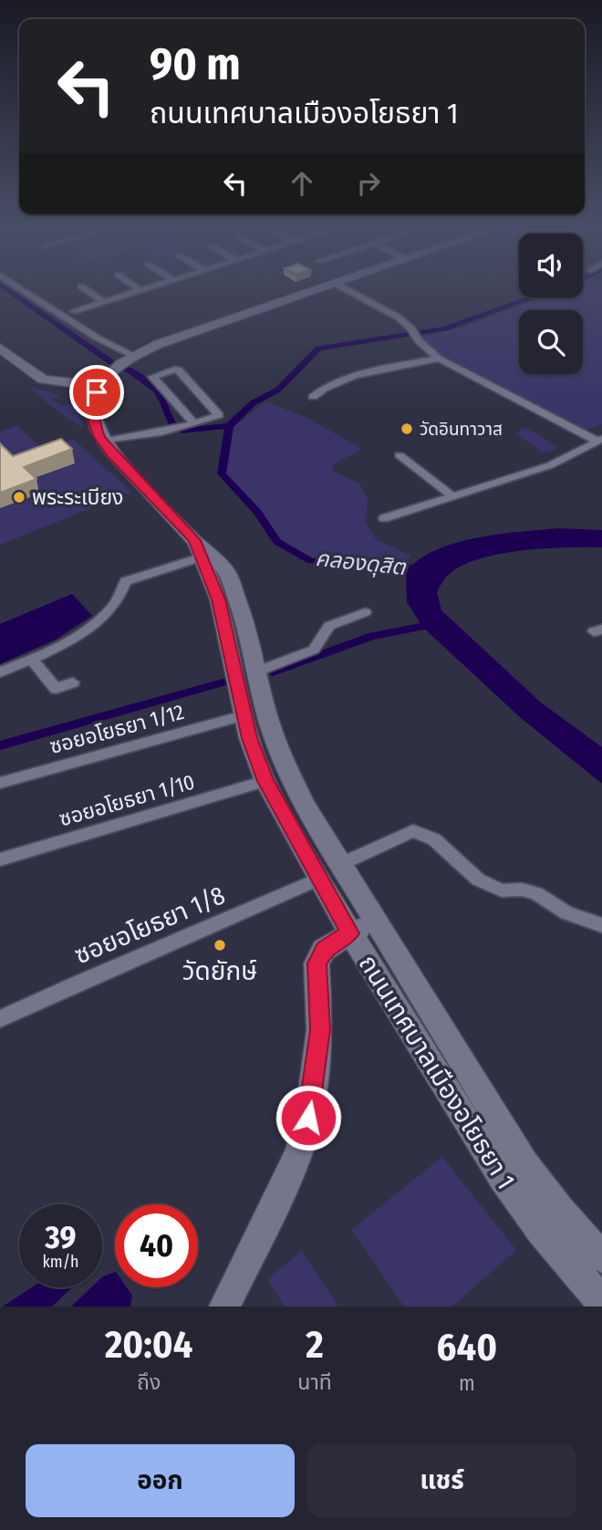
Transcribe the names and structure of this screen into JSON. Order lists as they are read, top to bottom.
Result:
{
  "streets": {
    "main road": ["ถนนเทศบาลเมืองอโยธยา 1"],
    "street": ["ซอยอโยธยา 1/12", "ซอยอโยธยา 1/10", "ซอยอโยธยา 1/8"]
  },
  "crossings": [
    ["ซอยอโยธยา 1/12", "ถนนเทศบาลเมืองอโยธยา 1"],
    ["ซอยอโยธยา 1/10", "ถนนเทศบาลเมืองอโยธยา 1"],
    ["ซอยอโยธยา 1/8", "ถนนเทศบาลเมืองอโยธยา 1"]
  ],
  "water": ["คลองดุสิต"],
  "places": ["วัดอินทาวาส", "พระระเบียง", "วัดยักษ์"],
  "page": {
    "turn": ["90 m", "ถนนเทศบาลเมืองอโยธยา 1"],
    "speed": "39 km/h",
    "limit": "40",
    "eta": [
      "20:04",
      "ถึง",
      "2",
      "นาที",
      "640",
      "m"
    ],
    "buttons": ["ออก", "แชร์"]
  }
}
